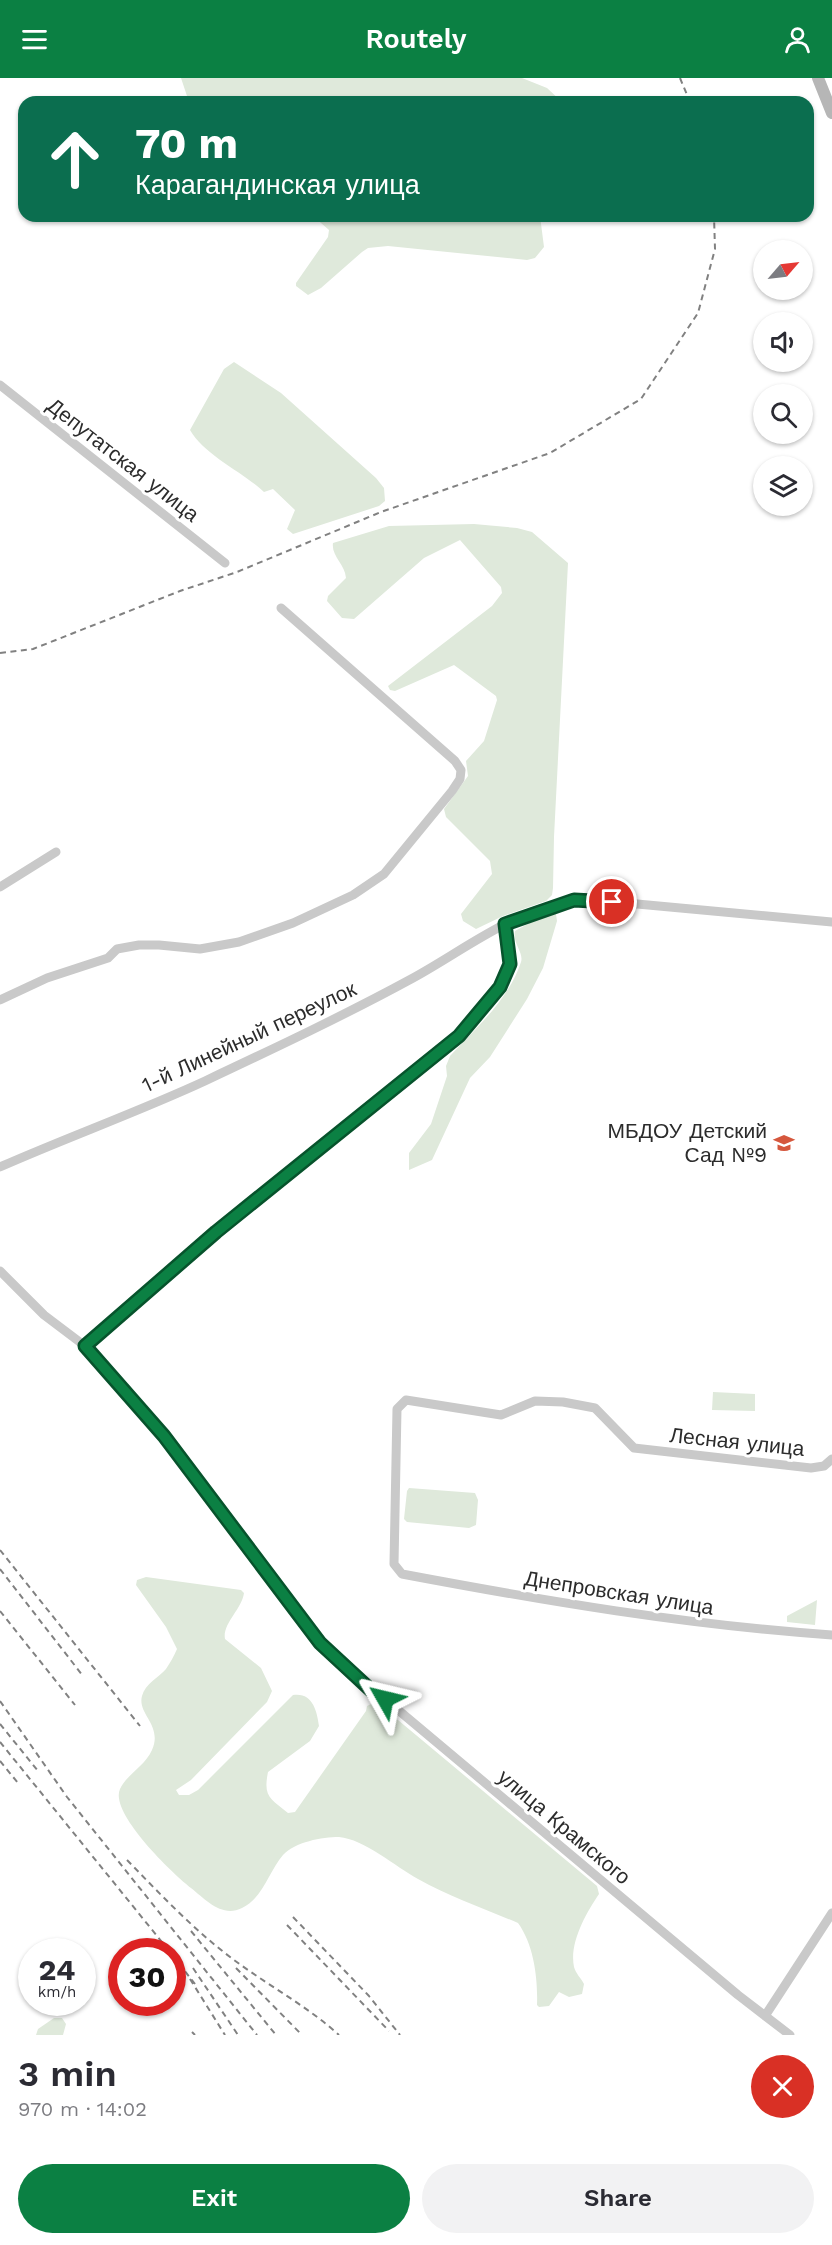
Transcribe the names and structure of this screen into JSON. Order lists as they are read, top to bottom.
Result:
{
  "streets": {
    "street": [
      "Депутатская улица",
      "1-й Линейный переулок",
      "Лесная улица",
      "Днепровская улица",
      "улица Крамского"
    ]
  },
  "crossings": [
    ["Лесная улица", "Днепровская улица"]
  ],
  "places": {
    "school or university": ["МБДОУ Детский Сад №9"]
  },
  "north": "top right",
  "page": {
    "header": "Routely",
    "turn": ["70 m", "Карагандинская улица"],
    "speed": "24 km/h",
    "limit": "30",
    "heading": ["3 min", "970 m · 14:02"],
    "buttons": ["Exit", "Share"]
  }
}
